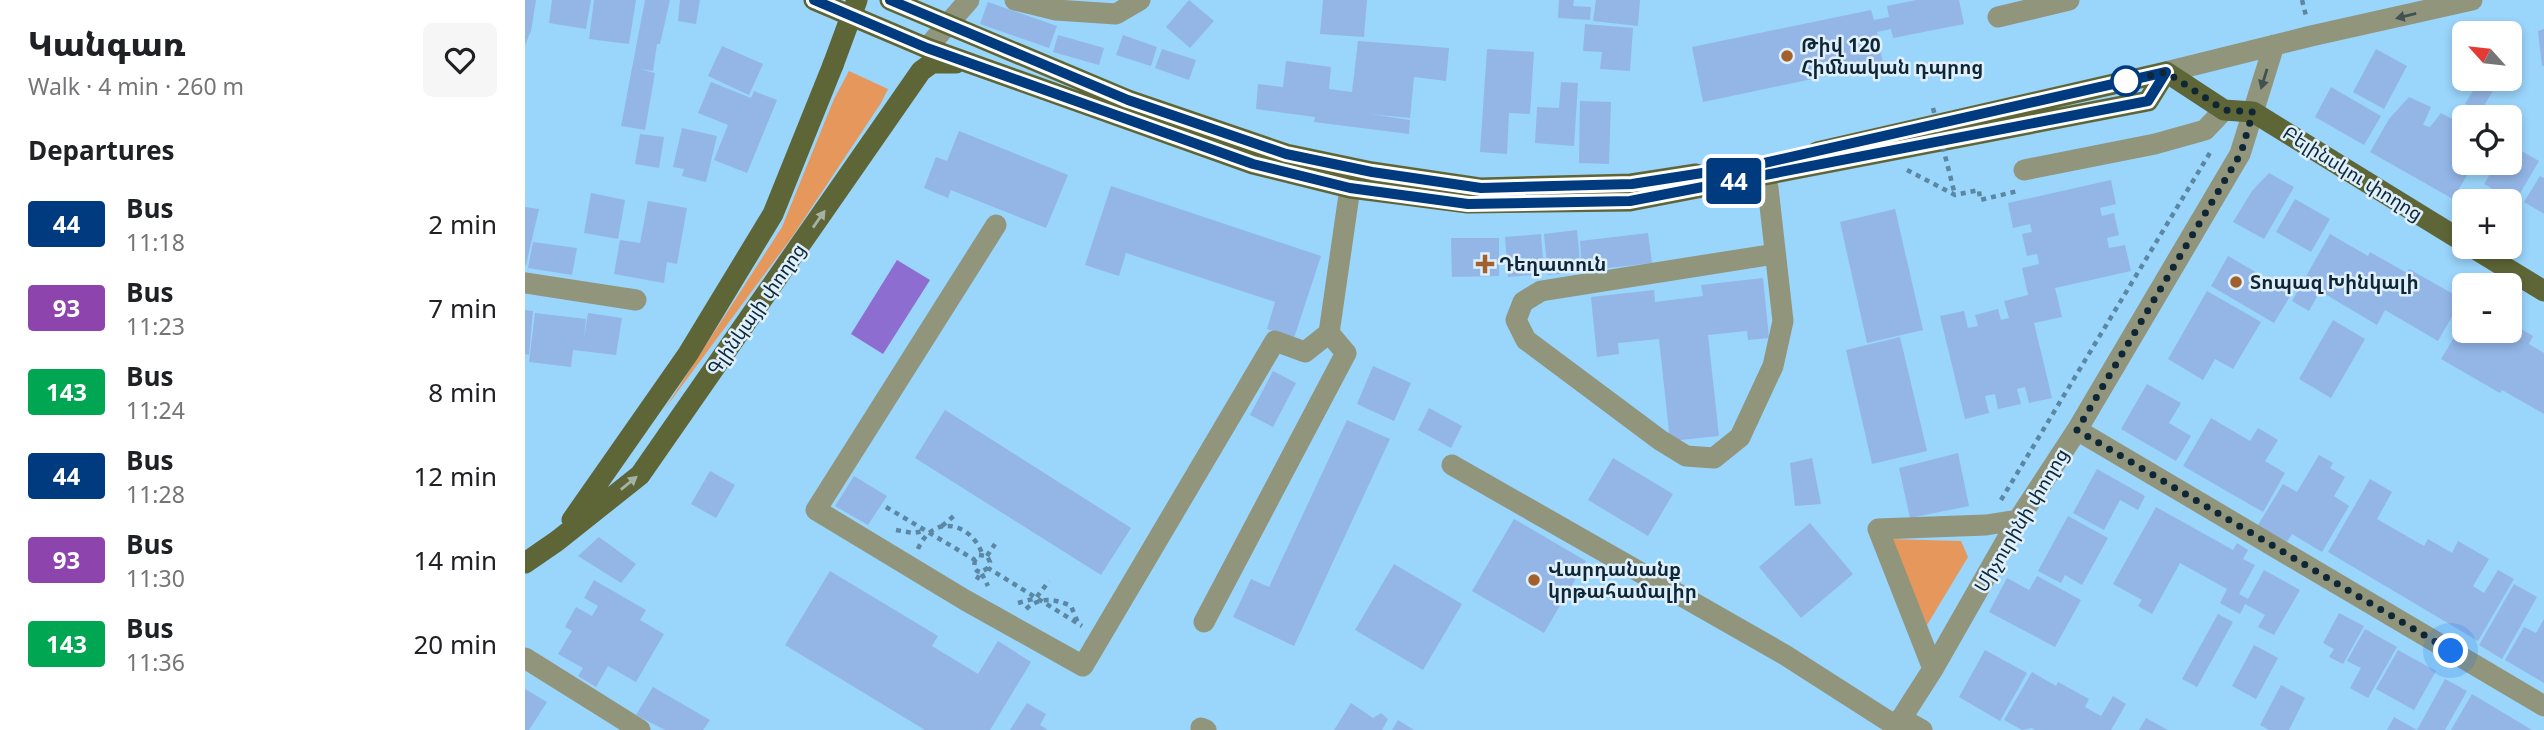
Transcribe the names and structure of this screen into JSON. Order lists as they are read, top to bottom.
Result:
{
  "streets": {
    "main road": ["Բելինսկու փողոց", "Գլինկայի փողոց"],
    "street": ["Միչուրինի փողոց"]
  },
  "crossings": [
    ["Բելինսկու փողոց", "Միչուրինի փողոց"]
  ],
  "places": {
    "other": ["Թիվ 120 Հիմնական դպրոց", "Տոպազ Խինկալի", "Վարդանանք կրթահամալիր"],
    "health": ["Դեղատուն"]
  },
  "lines": ["bus line 44"],
  "north": "top left",
  "page": {
    "heading": [
      ["Կանգառ", "Walk · 4 min · 260 m"],
      "Departures"
    ],
    "on_map": "44",
    "map_buttons": ["+", "−"],
    "list": [
      {
        "mark": "44",
        "name": "Bus",
        "note": "11:18",
        "value": "2 min"
      },
      {
        "mark": "93",
        "name": "Bus",
        "note": "11:23",
        "value": "7 min"
      },
      {
        "mark": "143",
        "name": "Bus",
        "note": "11:24",
        "value": "8 min"
      },
      {
        "mark": "44",
        "name": "Bus",
        "note": "11:28",
        "value": "12 min"
      },
      {
        "mark": "93",
        "name": "Bus",
        "note": "11:30",
        "value": "14 min"
      },
      {
        "mark": "143",
        "name": "Bus",
        "note": "11:36",
        "value": "20 min"
      }
    ]
  }
}
